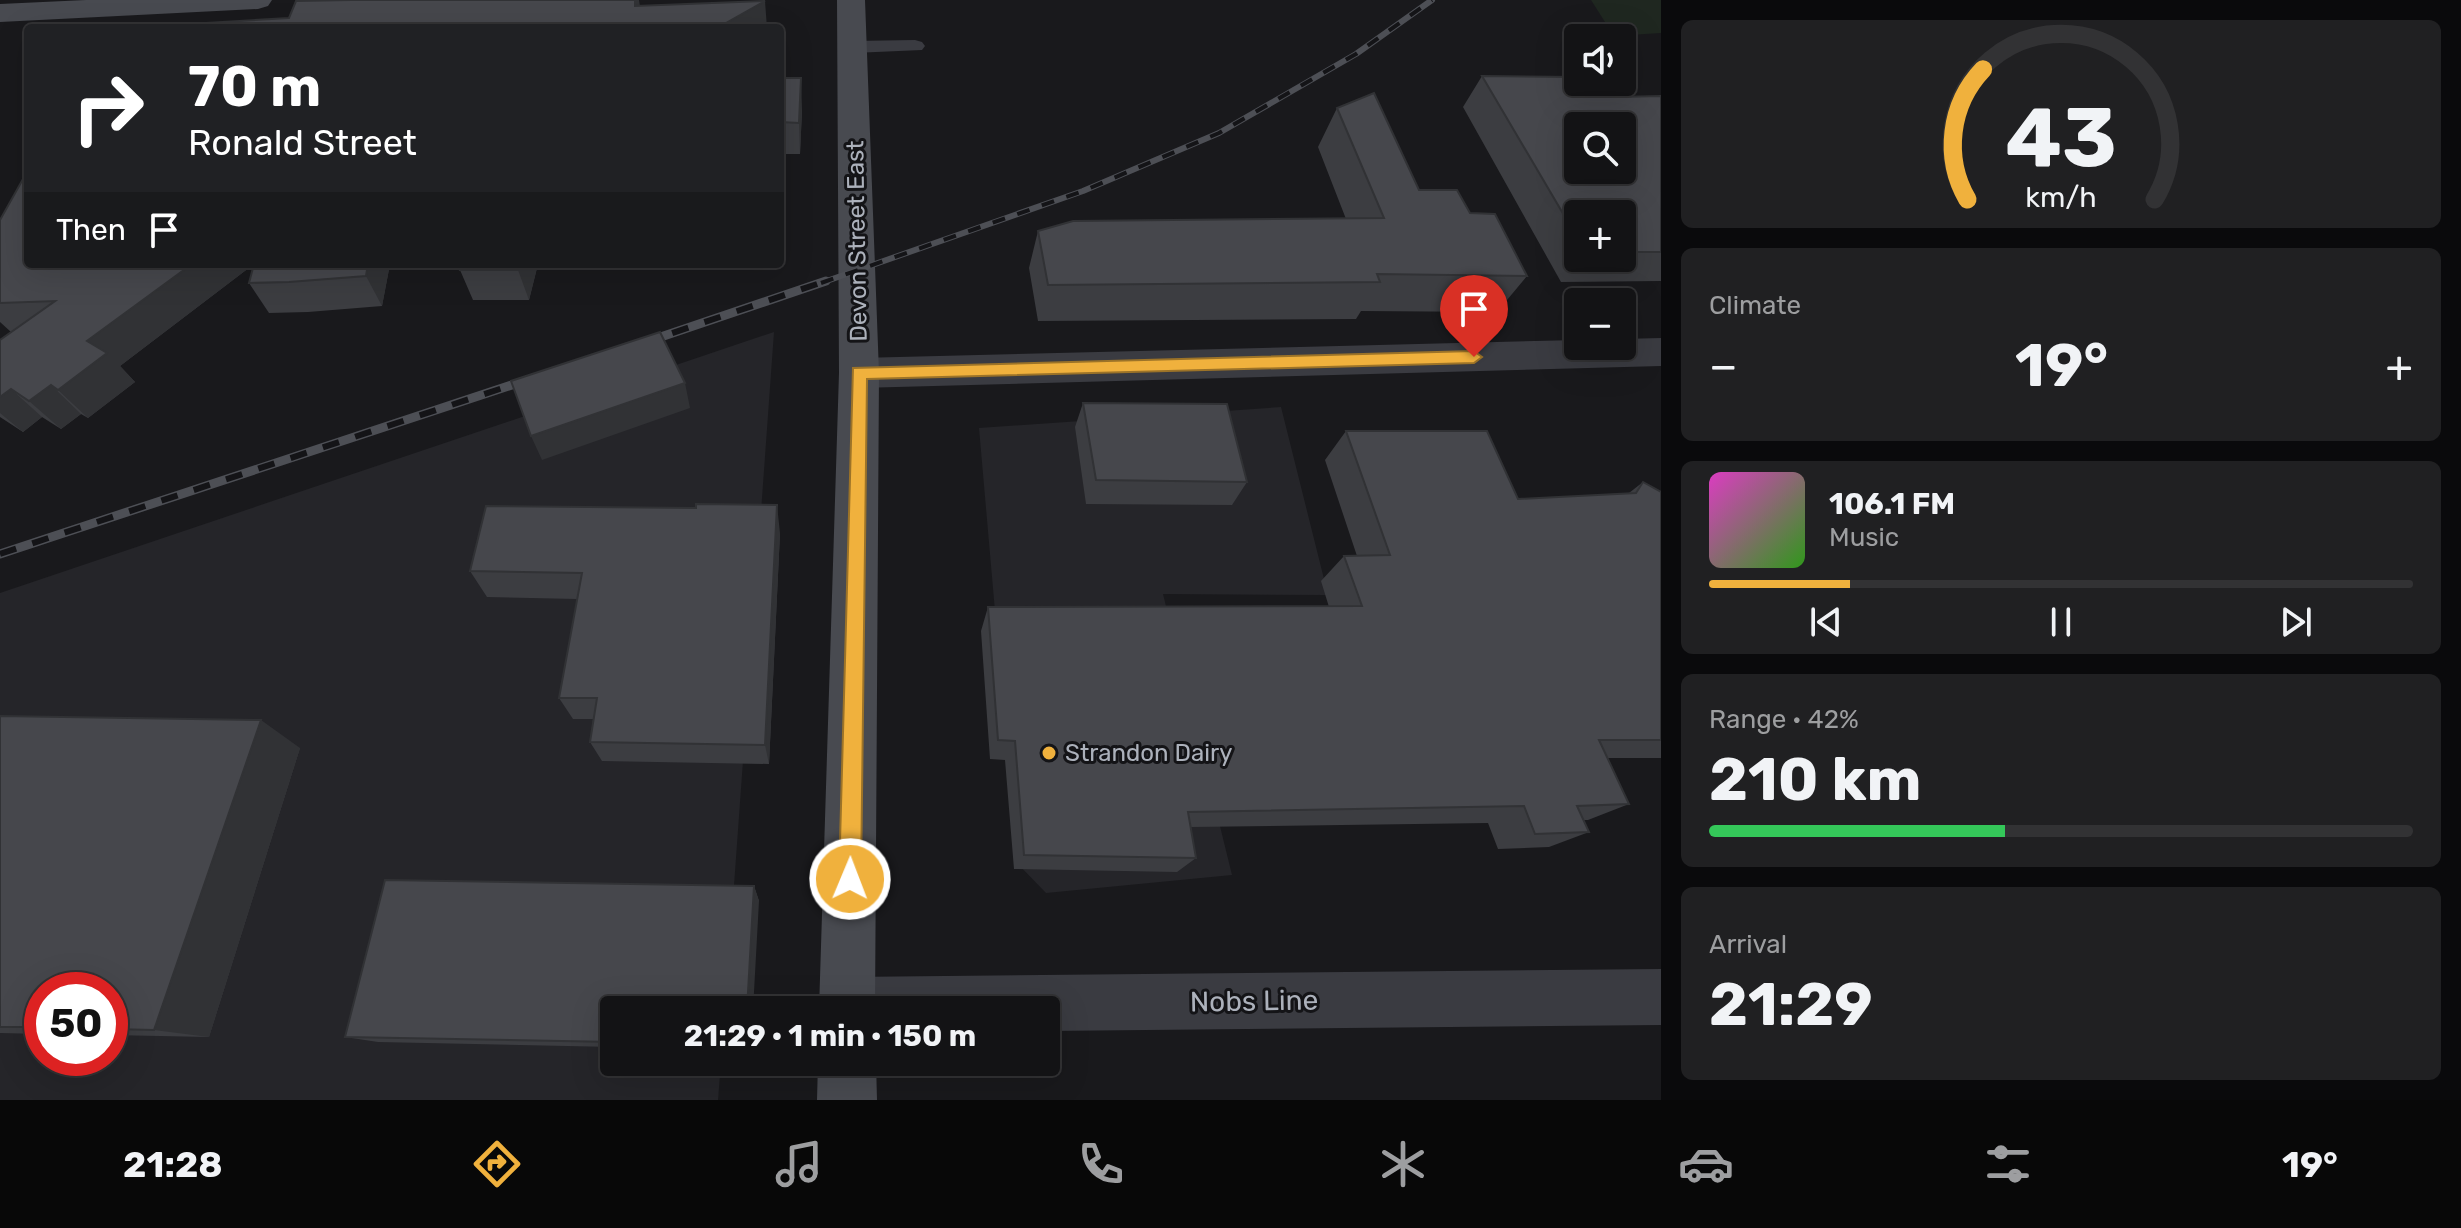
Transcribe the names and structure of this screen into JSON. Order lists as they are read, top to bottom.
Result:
{
  "streets": {
    "main road": ["Devon Street East"],
    "street": ["Nobs Line"]
  },
  "places": ["Strandon Dairy"],
  "page": {
    "map_buttons": ["+", "−"],
    "turn": ["70 m", "Ronald Street"],
    "then": "Then",
    "tile": [
      "Climate",
      ["Range · 42%", "210 km"],
      ["Arrival", "21:29"]
    ],
    "heat": ["−", "19°", "+"],
    "song": ["106.1 FM", "Music"],
    "limit": "50",
    "trip": "21:29 · 1 min · 150 m",
    "tabs": ["21:28", "19°"],
    "gauge": ["43", "km/h"]
  }
}
